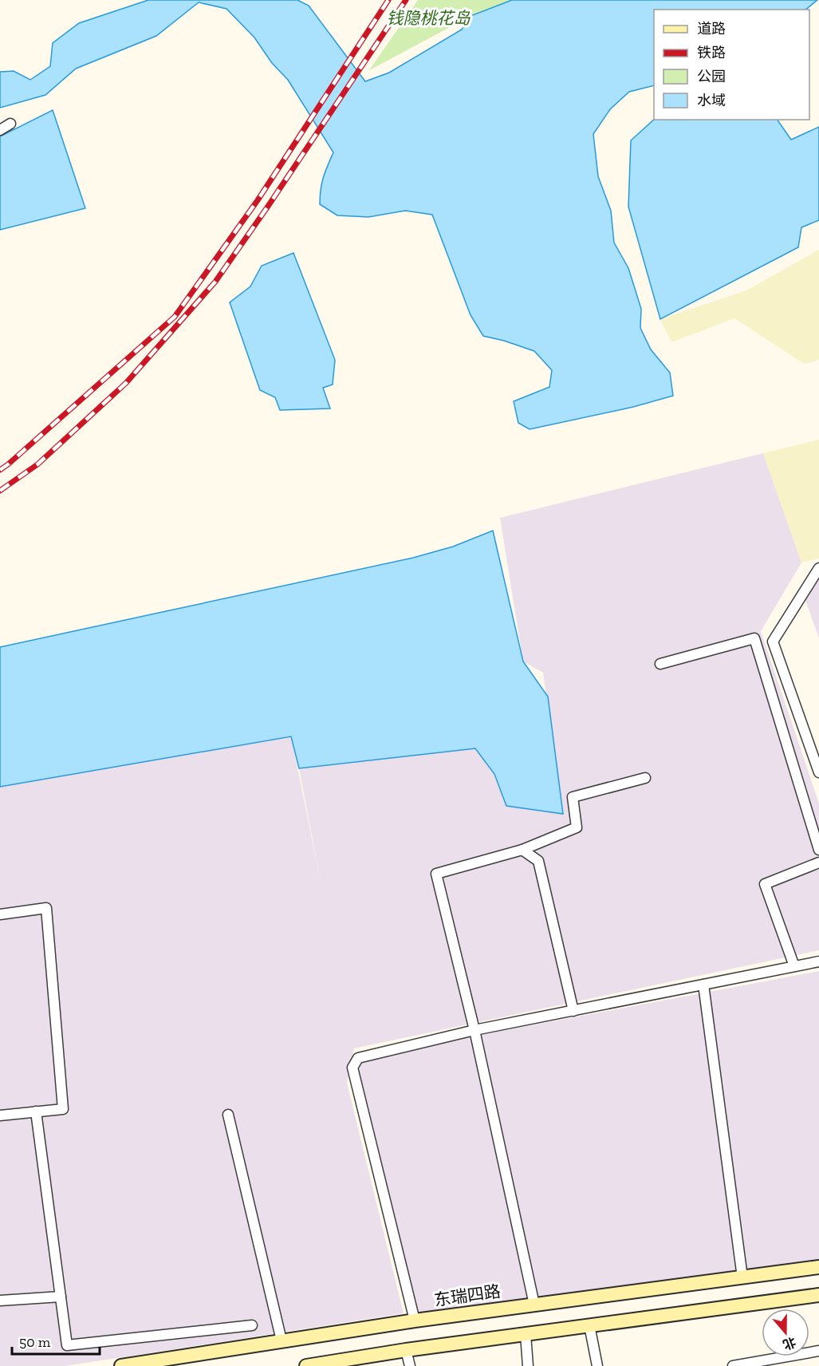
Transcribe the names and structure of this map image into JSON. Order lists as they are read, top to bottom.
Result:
{
  "streets": {
    "main road": ["东瑞四路"]
  },
  "parks": ["钱隐桃花岛"],
  "legend": [
    "道路",
    "铁路",
    "公园",
    "水域"
  ],
  "scale_bar": "50 m",
  "north": "bottom"
}
